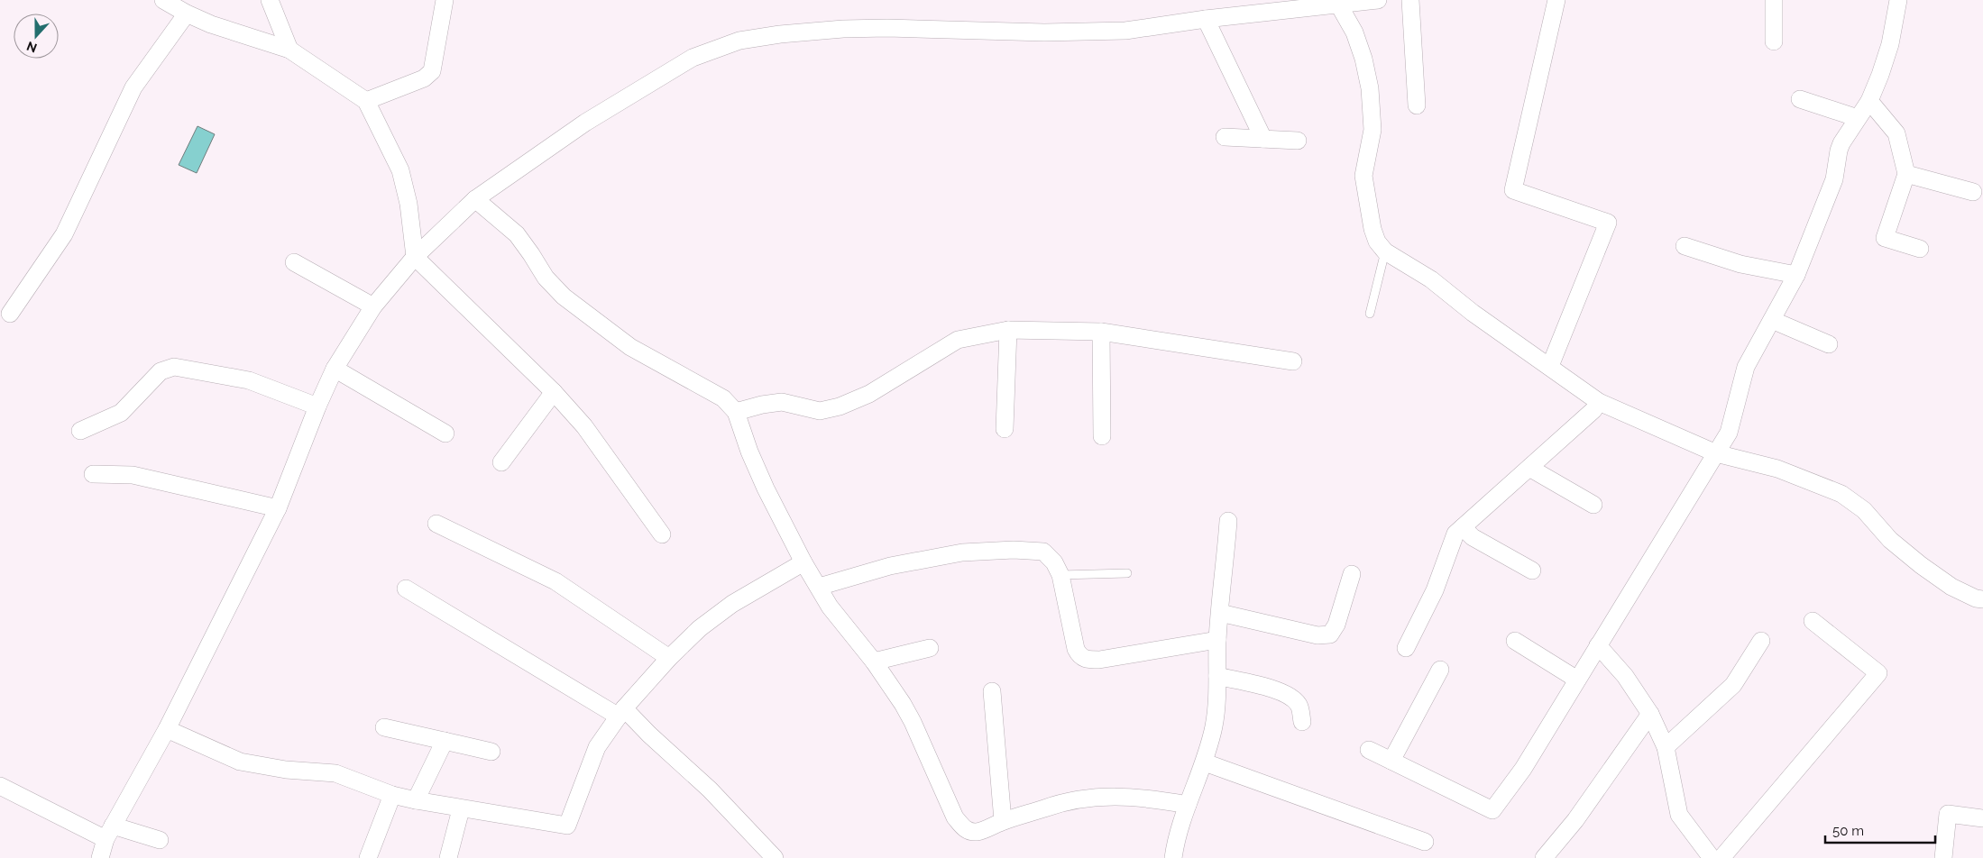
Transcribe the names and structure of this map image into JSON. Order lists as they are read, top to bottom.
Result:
{
  "scale_bar": "50 m",
  "north": "bottom"
}
